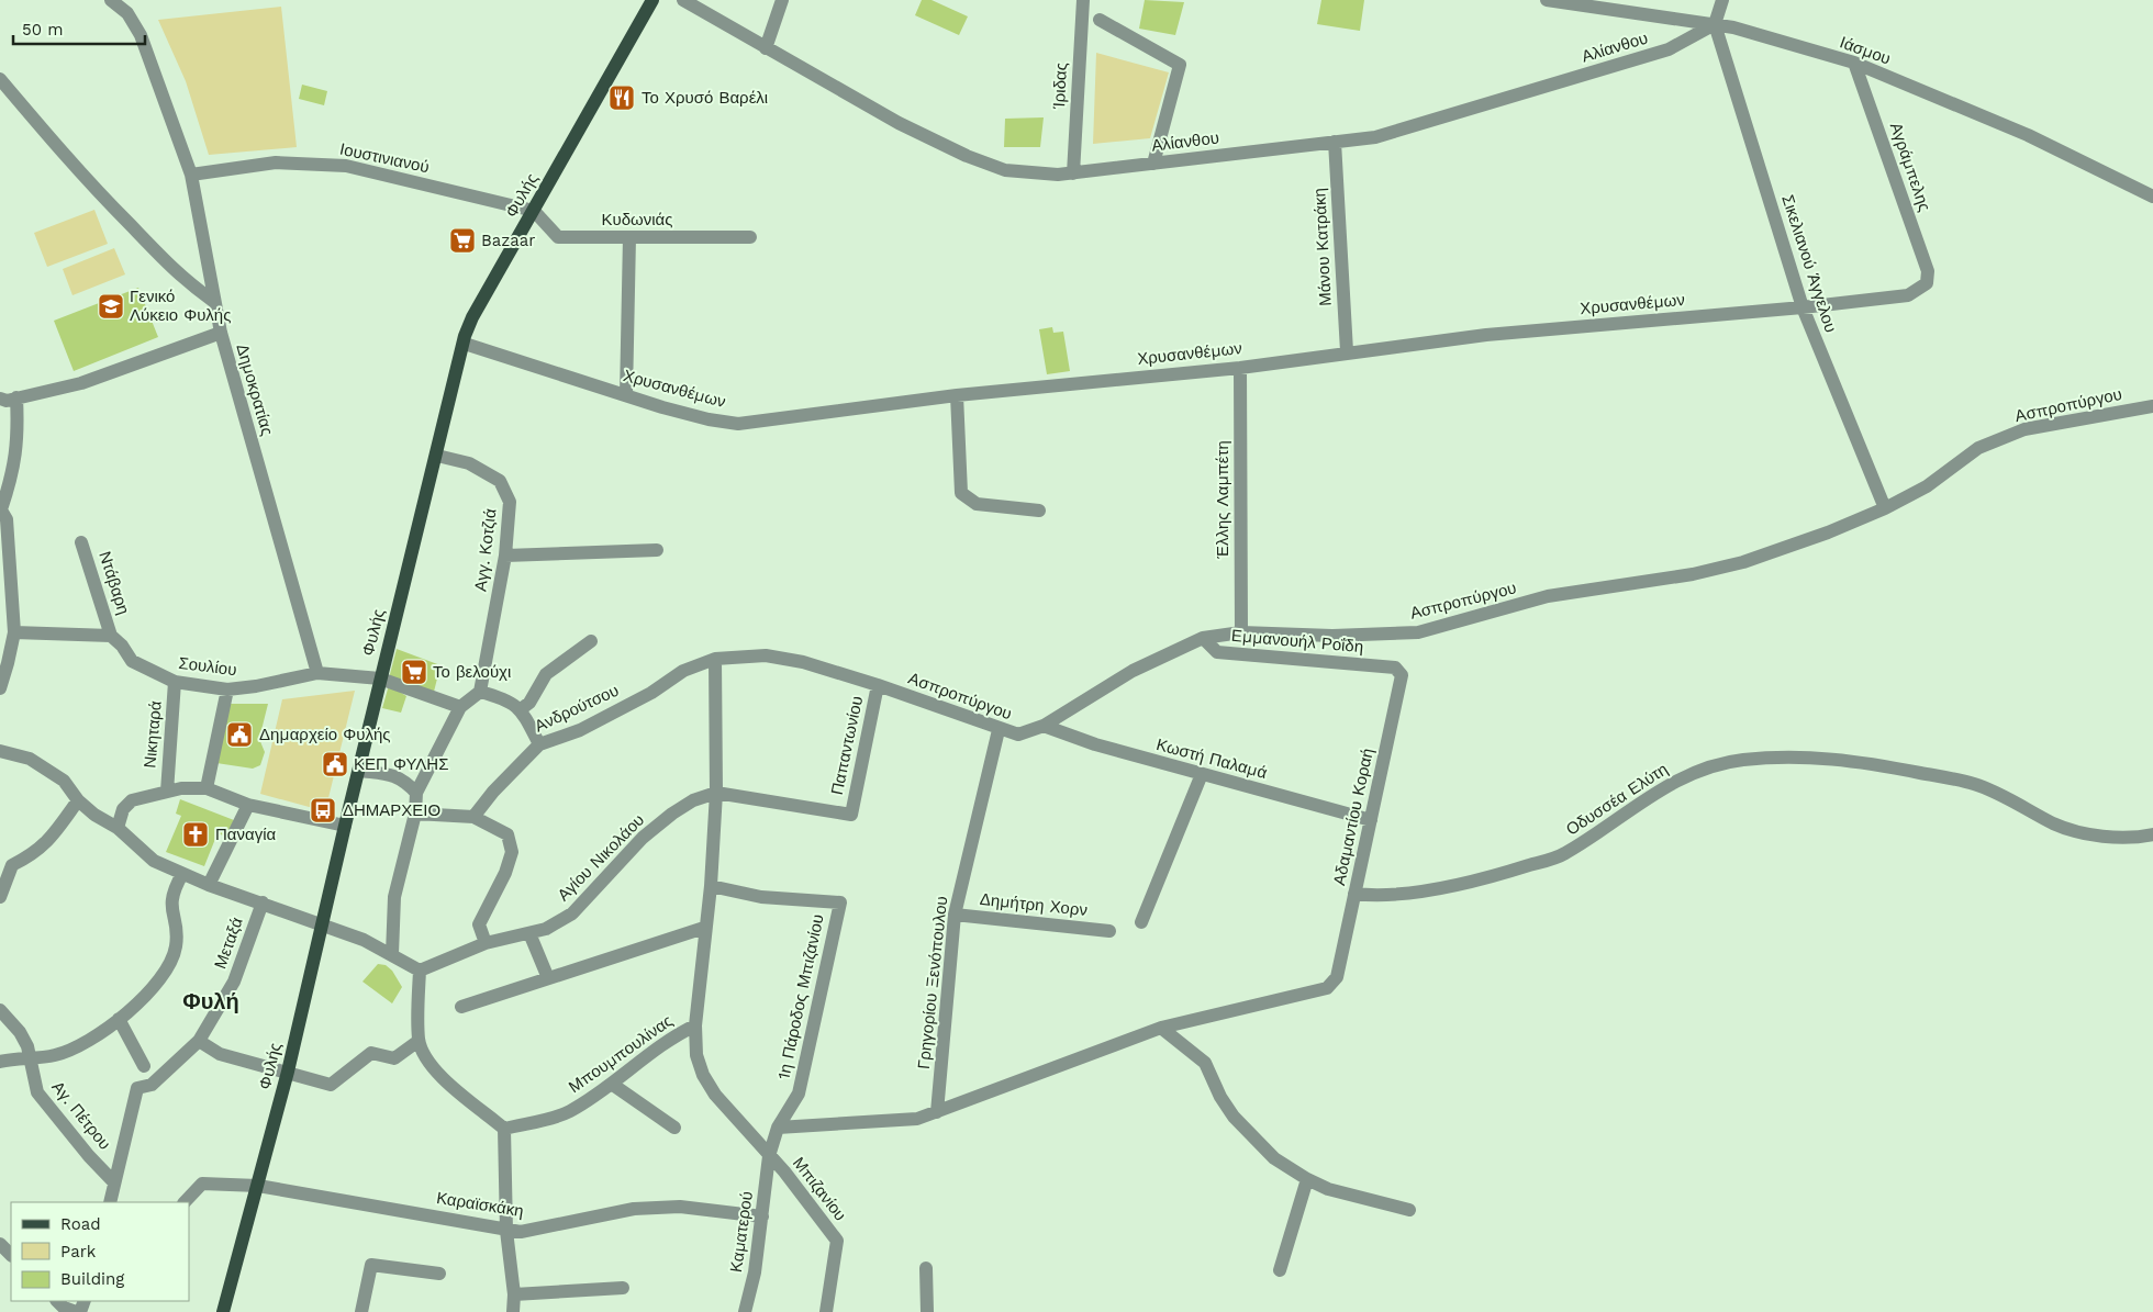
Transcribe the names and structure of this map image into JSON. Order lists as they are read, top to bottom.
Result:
{
  "streets": {
    "main road": ["Φυλής"],
    "street": [
      "Αλίανθου",
      "Ιάσμου",
      "Ίριδας",
      "Ιουστινιανού",
      "Αγράμπελης",
      "Κυδωνιάς",
      "Μάνου Κατράκη",
      "Σικελιανού Άγγελου",
      "Χρυσανθέμων",
      "Δημοκρατίας",
      "Ασπροπύργου",
      "Έλλης Λαμπέτη",
      "Αγγ. Κοτζιά",
      "Ντάβαρη",
      "Εμμανουήλ Ροΐδη",
      "Σουλίου",
      "Ανδρούτσου",
      "Νικηταρά",
      "Παπαντωνίου",
      "Κωστή Παλαμά",
      "Οδυσσέα Ελύτη",
      "Αδαμαντίου Κοραή",
      "Αγίου Νικολάου",
      "Δημήτρη Χορν",
      "Μεταξά",
      "Γρηγορίου Ξενόπουλου",
      "1η Πάροδος Μπιζανίου",
      "Μπουμπουλίνας",
      "Αγ. Πέτρου",
      "Μπιζανίου",
      "Καραϊσκάκη",
      "Καματερού"
    ]
  },
  "crossings": [
    ["Αλίανθου", "Ιάσμου"],
    ["Αλίανθου", "Ίριδας"],
    ["Αλίανθου", "Μάνου Κατράκη"],
    ["Αλίανθου", "Σικελιανού Άγγελου"],
    ["Ιάσμου", "Αγράμπελης"],
    ["Ιάσμου", "Σικελιανού Άγγελου"],
    ["Ιουστινιανού", "Φυλής"],
    ["Ιουστινιανού", "Κυδωνιάς"],
    ["Ιουστινιανού", "Δημοκρατίας"],
    ["Αγράμπελης", "Χρυσανθέμων"],
    ["Φυλής", "Κυδωνιάς"],
    ["Φυλής", "Χρυσανθέμων"],
    ["Φυλής", "Αγγ. Κοτζιά"],
    ["Φυλής", "Σουλίου"],
    ["Φυλής", "Καραϊσκάκη"],
    ["Μάνου Κατράκη", "Χρυσανθέμων"],
    ["Σικελιανού Άγγελου", "Χρυσανθέμων"],
    ["Σικελιανού Άγγελου", "Ασπροπύργου"],
    ["Χρυσανθέμων", "Έλλης Λαμπέτη"],
    ["Δημοκρατίας", "Σουλίου"],
    ["Ασπροπύργου", "Έλλης Λαμπέτη"],
    ["Ασπροπύργου", "Εμμανουήλ Ροΐδη"],
    ["Ασπροπύργου", "Ανδρούτσου"],
    ["Ασπροπύργου", "Παπαντωνίου"],
    ["Ασπροπύργου", "Κωστή Παλαμά"],
    ["Ασπροπύργου", "Γρηγορίου Ξενόπουλου"],
    ["Ασπροπύργου", "Μπιζανίου"],
    ["Ντάβαρη", "Σουλίου"],
    ["Εμμανουήλ Ροΐδη", "Αδαμαντίου Κοραή"],
    ["Σουλίου", "Νικηταρά"],
    ["Ανδρούτσου", "Μπιζανίου"],
    ["Παπαντωνίου", "Αγίου Νικολάου"],
    ["Κωστή Παλαμά", "Αδαμαντίου Κοραή"],
    ["Οδυσσέα Ελύτη", "Αδαμαντίου Κοραή"],
    ["Αγίου Νικολάου", "Μπιζανίου"],
    ["Δημήτρη Χορν", "Γρηγορίου Ξενόπουλου"],
    ["Μεταξά", "Αγ. Πέτρου"],
    ["1η Πάροδος Μπιζανίου", "Μπιζανίου"],
    ["1η Πάροδος Μπιζανίου", "Καματερού"],
    ["Μπουμπουλίνας", "Μπιζανίου"],
    ["Μπιζανίου", "Καματερού"],
    ["Καραϊσκάκη", "Καματερού"]
  ],
  "districts": ["Φυλή"],
  "places": {
    "restaurant": ["Το Χρυσό Βαρέλι"],
    "supermarket": ["Bazaar", "Το βελούχι"],
    "school or university": ["Γενικό Λύκειο Φυλής"],
    "public building": ["Δημαρχείο Φυλής", "ΚΕΠ ΦΥΛΗΣ"],
    "bus stop": ["ΔΗΜΑΡΧΕΙΟ"],
    "church": ["Παναγία"]
  },
  "legend": ["Road", "Park", "Building"],
  "scale_bar": "50 m"
}
